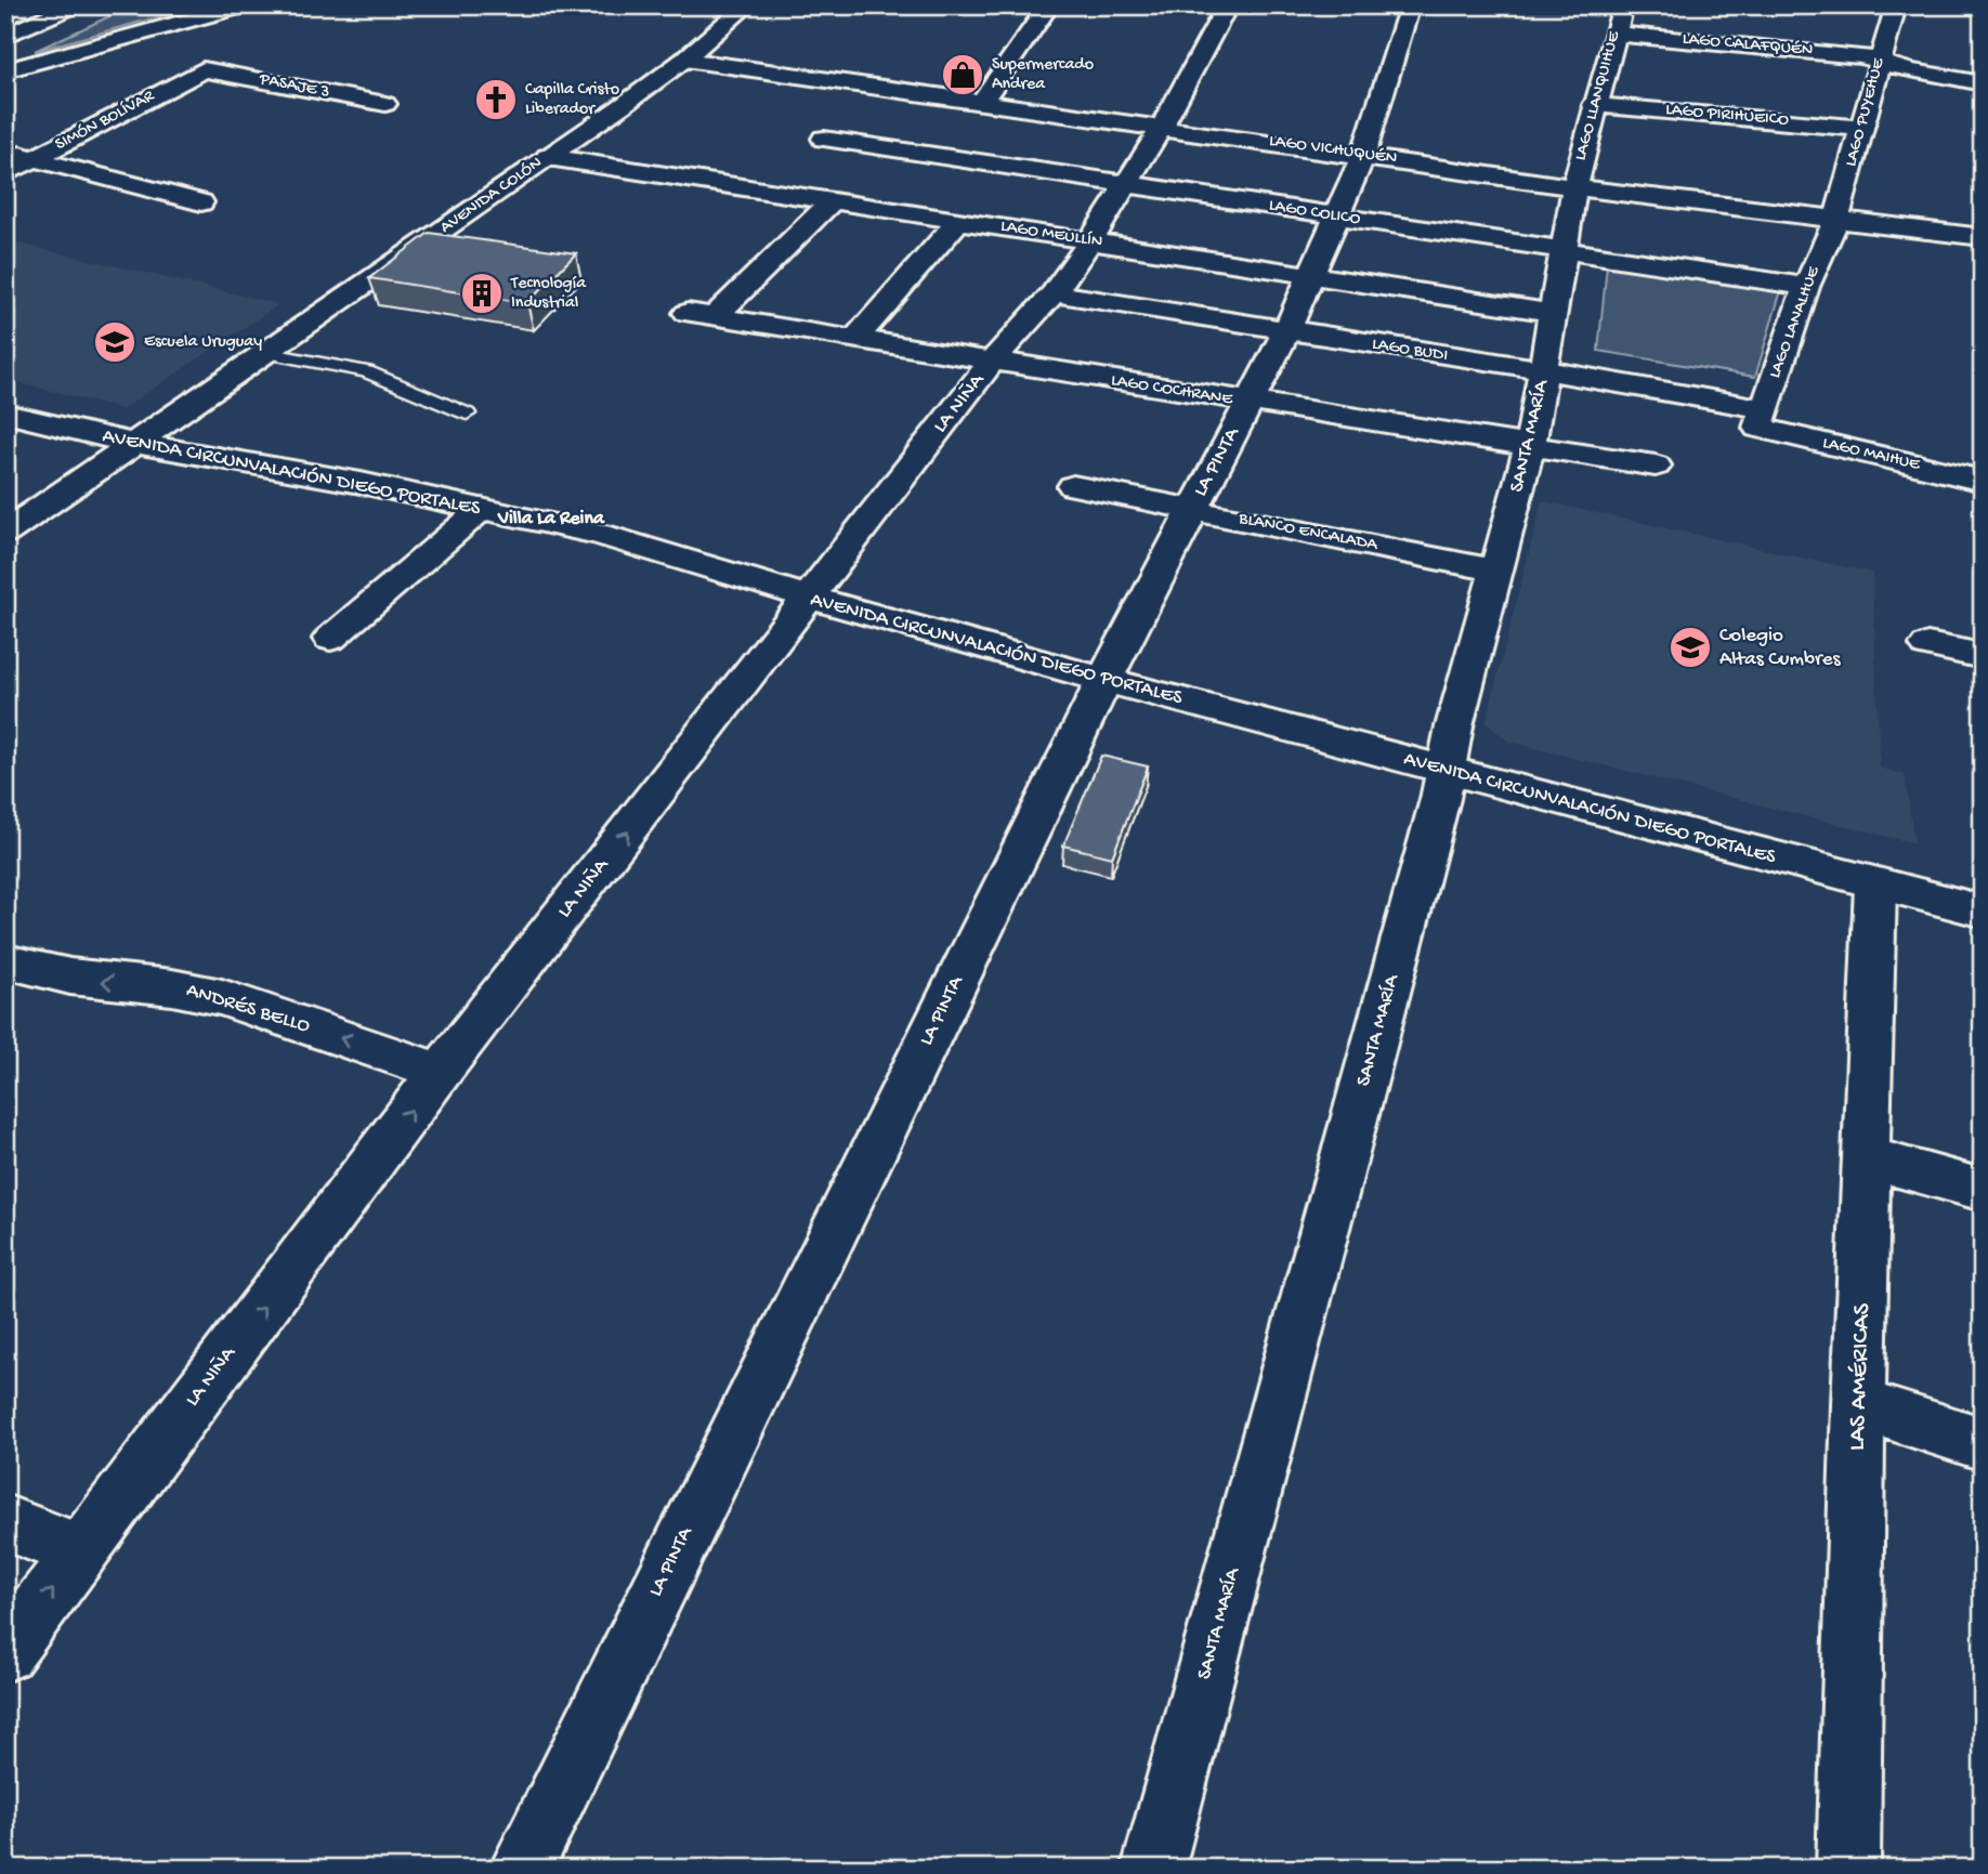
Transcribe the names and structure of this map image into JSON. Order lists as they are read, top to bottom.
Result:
{
  "streets": {
    "street": [
      "LAGO CALAFQUÉN",
      "PASAJE 3",
      "LAGO LLANQUIHUE",
      "LAGO PUYEHUE",
      "LAGO PIRIHUEICO",
      "SIMÓN BOLÍVAR",
      "LAGO VICHUQUÉN",
      "AVENIDA COLÓN",
      "LAGO COLICO",
      "LAGO MEULLÍN",
      "LAGO LANALHUE",
      "LAGO BUDI",
      "LAGO COCHRANE",
      "LA NIÑA",
      "SANTA MARÍA",
      "LAGO MAIHUE",
      "LA PINTA",
      "AVENIDA CIRCUNVALACIÓN DIEGO PORTALES",
      "BLANCO ENCALADA",
      "ANDRÉS BELLO",
      "LAS AMÉRICAS"
    ]
  },
  "crossings": [
    ["LAGO CALAFQUÉN", "LAGO LLANQUIHUE"],
    ["LAGO CALAFQUÉN", "LAGO PUYEHUE"],
    ["PASAJE 3", "SIMÓN BOLÍVAR"],
    ["LAGO LLANQUIHUE", "LAGO PIRIHUEICO"],
    ["LAGO LLANQUIHUE", "LAGO VICHUQUÉN"],
    ["LAGO LLANQUIHUE", "SANTA MARÍA"],
    ["LAGO PUYEHUE", "LAGO PIRIHUEICO"],
    ["LAGO PUYEHUE", "LAGO VICHUQUÉN"],
    ["LAGO PUYEHUE", "LAGO LANALHUE"],
    ["LAGO VICHUQUÉN", "AVENIDA COLÓN"],
    ["LAGO VICHUQUÉN", "LAGO LANALHUE"],
    ["LAGO VICHUQUÉN", "LA NIÑA"],
    ["LAGO VICHUQUÉN", "SANTA MARÍA"],
    ["LAGO VICHUQUÉN", "LA PINTA"],
    ["AVENIDA COLÓN", "LAGO MEULLÍN"],
    ["AVENIDA COLÓN", "AVENIDA CIRCUNVALACIÓN DIEGO PORTALES"],
    ["LAGO COLICO", "LAGO LANALHUE"],
    ["LAGO COLICO", "LA NIÑA"],
    ["LAGO COLICO", "SANTA MARÍA"],
    ["LAGO COLICO", "LA PINTA"],
    ["LAGO MEULLÍN", "LAGO COCHRANE"],
    ["LAGO MEULLÍN", "LA NIÑA"],
    ["LAGO MEULLÍN", "SANTA MARÍA"],
    ["LAGO MEULLÍN", "LA PINTA"],
    ["LAGO LANALHUE", "LAGO BUDI"],
    ["LAGO LANALHUE", "LAGO MAIHUE"],
    ["LAGO BUDI", "LA NIÑA"],
    ["LAGO BUDI", "SANTA MARÍA"],
    ["LAGO BUDI", "LAGO MAIHUE"],
    ["LAGO BUDI", "LA PINTA"],
    ["LAGO COCHRANE", "LA NIÑA"],
    ["LAGO COCHRANE", "SANTA MARÍA"],
    ["LAGO COCHRANE", "LA PINTA"],
    ["LA NIÑA", "AVENIDA CIRCUNVALACIÓN DIEGO PORTALES"],
    ["LA NIÑA", "ANDRÉS BELLO"],
    ["SANTA MARÍA", "AVENIDA CIRCUNVALACIÓN DIEGO PORTALES"],
    ["SANTA MARÍA", "BLANCO ENCALADA"],
    ["LA PINTA", "AVENIDA CIRCUNVALACIÓN DIEGO PORTALES"],
    ["LA PINTA", "BLANCO ENCALADA"],
    ["AVENIDA CIRCUNVALACIÓN DIEGO PORTALES", "LAS AMÉRICAS"]
  ],
  "one_way": ["LA NIÑA", "ANDRÉS BELLO"],
  "districts": ["Villa La Reina"],
  "places": {
    "shop": ["Supermercado Andrea"],
    "church": ["Capilla Cristo Liberador"],
    "building": ["Tecnología Industrial"],
    "school or university": ["Escuela Uruguay", "Colegio Altas Cumbres"]
  }
}
